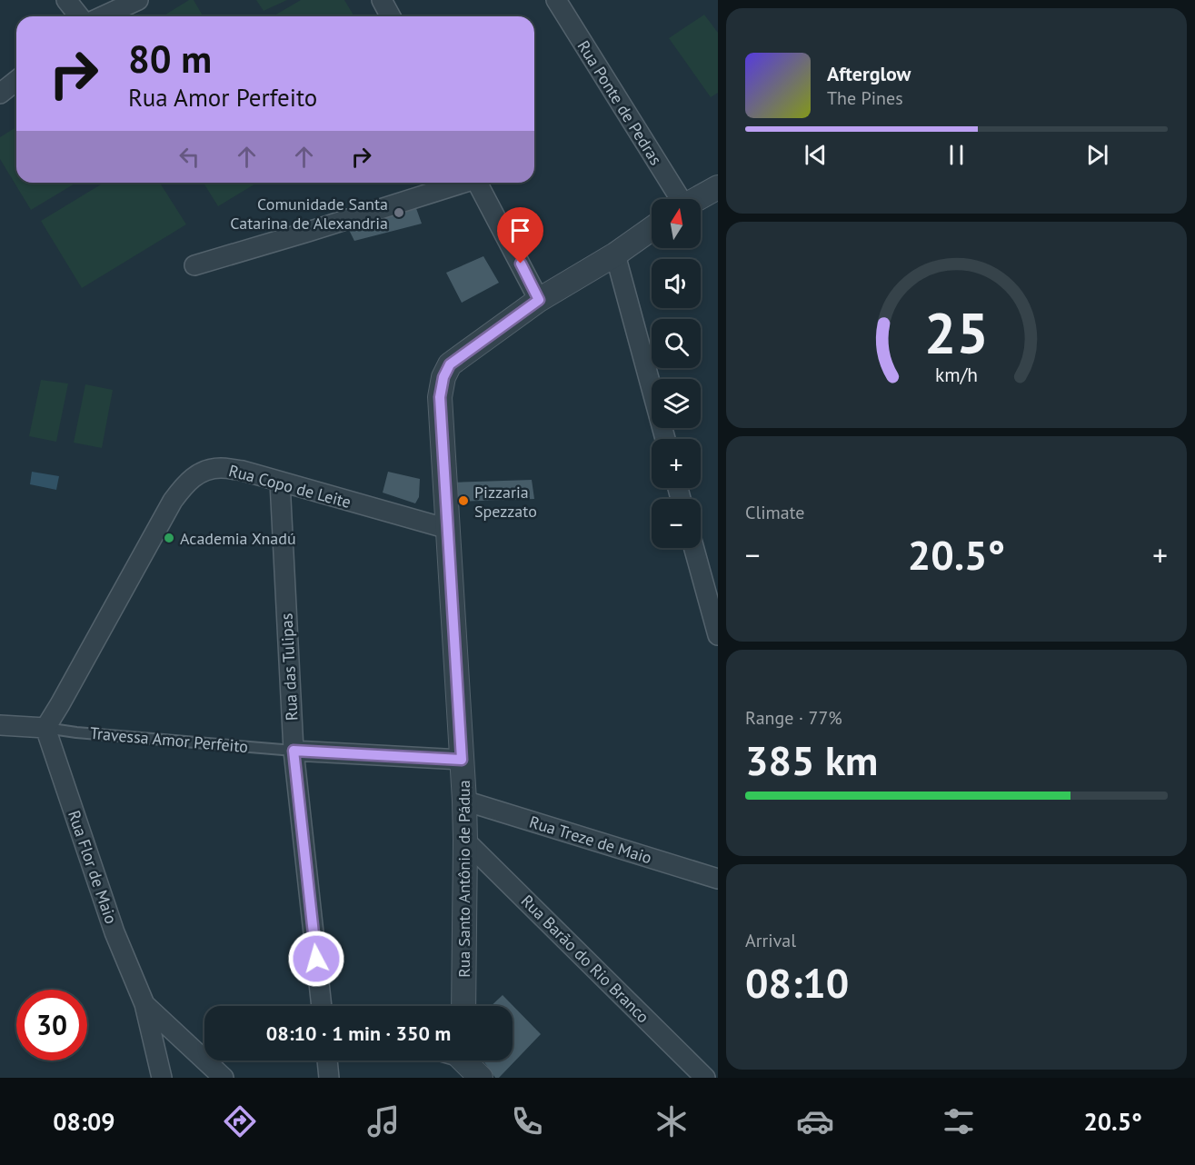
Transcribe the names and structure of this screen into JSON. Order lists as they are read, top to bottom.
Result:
{
  "streets": {
    "street": [
      "Rua Ponte de Pedras",
      "Rua Copo de Leite",
      "Rua das Tulipas",
      "Rua Treze de Maio",
      "Rua Flor de Maio",
      "Rua Santo Antônio de Pádua",
      "Rua Barão do Rio Branco"
    ],
    "lane": ["Travessa Amor Perfeito"]
  },
  "crossings": [
    ["Rua Copo de Leite", "Rua das Tulipas"],
    ["Rua Copo de Leite", "Travessa Amor Perfeito"],
    ["Rua Copo de Leite", "Rua Flor de Maio"],
    ["Rua Copo de Leite", "Rua Santo Antônio de Pádua"],
    ["Rua das Tulipas", "Travessa Amor Perfeito"],
    ["Travessa Amor Perfeito", "Rua Flor de Maio"],
    ["Rua Treze de Maio", "Rua Santo Antônio de Pádua"],
    ["Rua Santo Antônio de Pádua", "Rua Barão do Rio Branco"]
  ],
  "places": ["Comunidade Santa Catarina de Alexandria", "Pizzaria Spezzato", "Academia Xnadú"],
  "north": "top",
  "page": {
    "turn": ["80 m", "Rua Amor Perfeito"],
    "song": ["Afterglow", "The Pines"],
    "map_buttons": ["+", "−"],
    "tile": [
      "Climate",
      ["Range · 77%", "385 km"],
      ["Arrival", "08:10"]
    ],
    "heat": ["−", "20.5°", "+"],
    "limit": "30",
    "trip": "08:10 · 1 min · 350 m",
    "tabs": ["08:09", "20.5°"],
    "gauge": ["25", "km/h"]
  }
}
